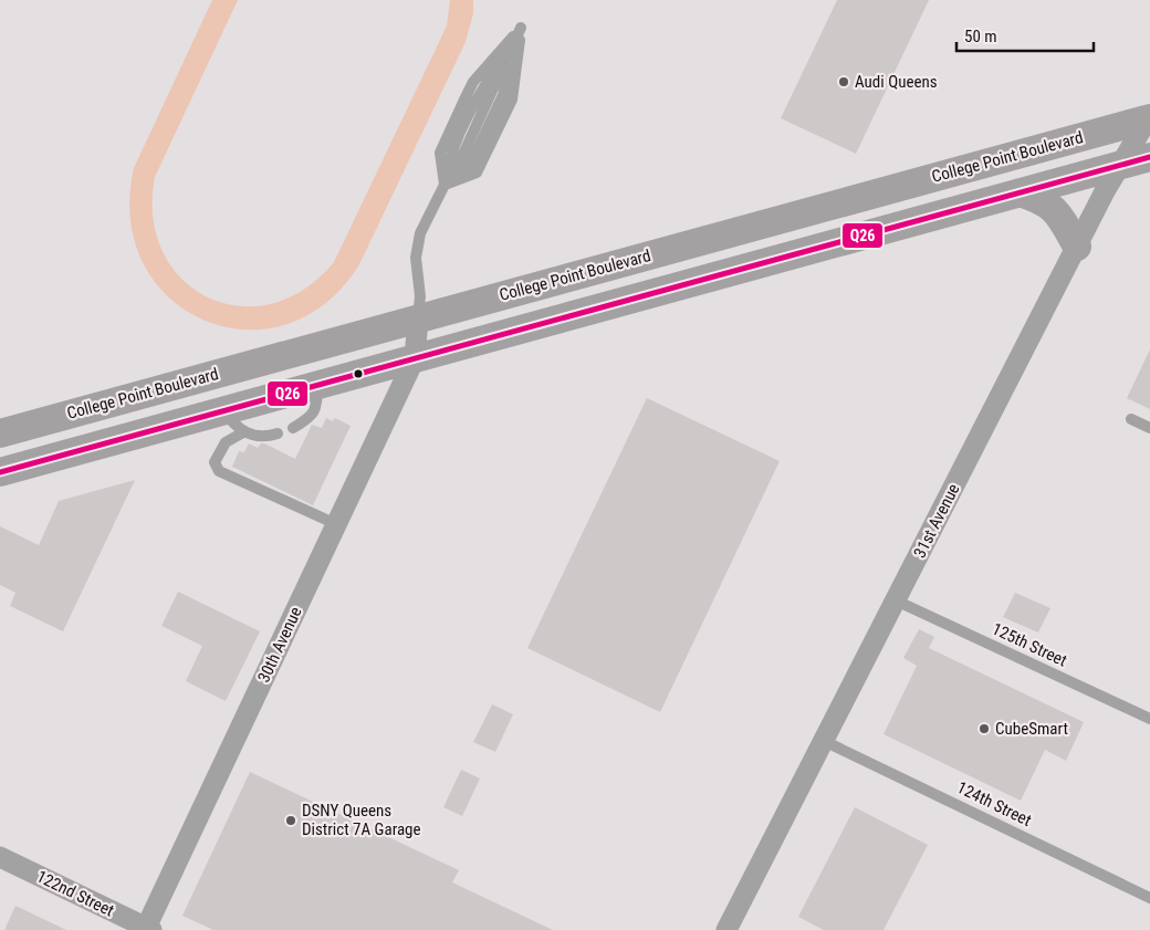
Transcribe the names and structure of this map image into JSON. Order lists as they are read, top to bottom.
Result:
{
  "streets": {
    "main road": ["College Point Boulevard"],
    "street": ["31st Avenue", "30th Avenue", "122nd Street"],
    "lane": ["125th Street", "124th Street"]
  },
  "crossings": [
    ["College Point Boulevard", "31st Avenue"],
    ["31st Avenue", "125th Street"],
    ["31st Avenue", "124th Street"],
    ["30th Avenue", "122nd Street"]
  ],
  "places": ["Audi Queens", "CubeSmart", "DSNY Queens District 7A Garage"],
  "lines": ["transit line Q26"],
  "scale_bar": "50 m"
}
